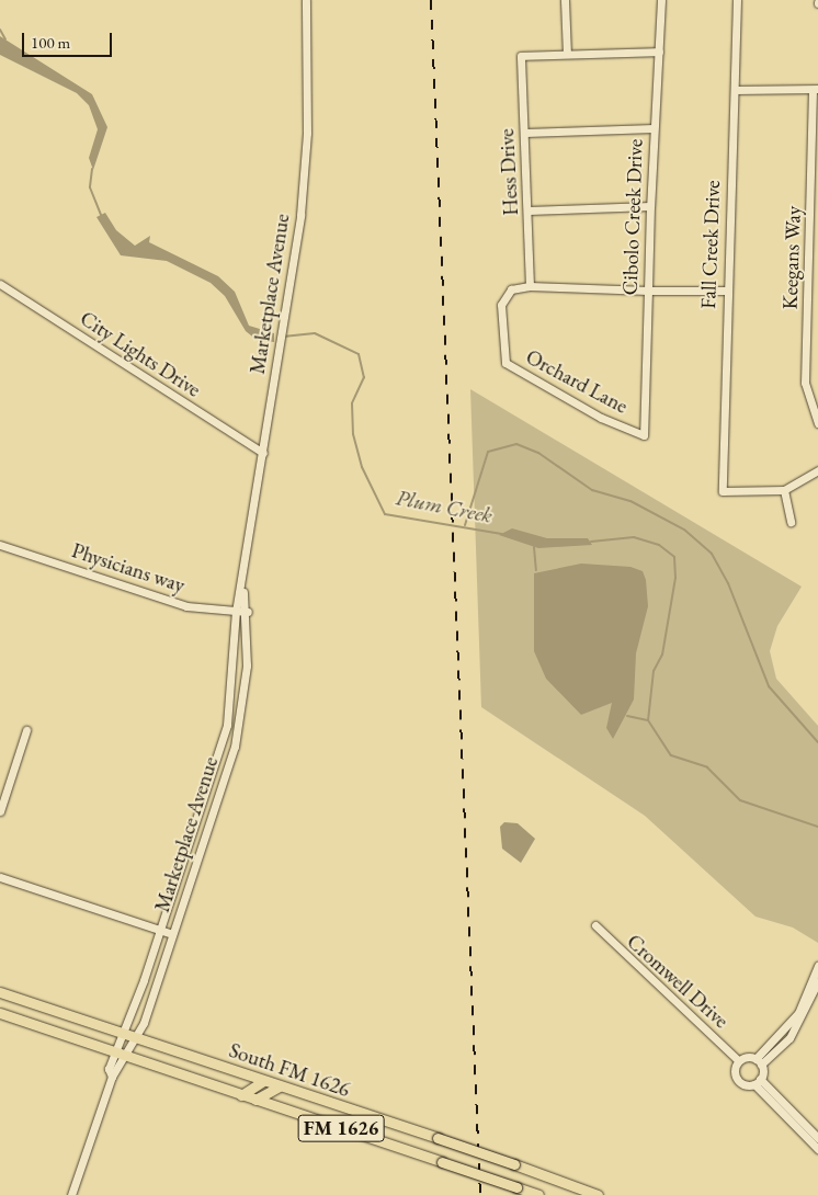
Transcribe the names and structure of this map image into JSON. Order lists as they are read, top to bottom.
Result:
{
  "streets": {
    "main road": ["South FM 1626", "FM 1626"],
    "street": [
      "Hess Drive",
      "Cibolo Creek Drive",
      "Fall Creek Drive",
      "Keegans Way",
      "Marketplace Avenue",
      "City Lights Drive",
      "Orchard Lane",
      "Physicians way",
      "Cromwell Drive"
    ]
  },
  "crossings": [
    ["Hess Drive", "Orchard Lane"],
    ["Cibolo Creek Drive", "Orchard Lane"],
    ["Marketplace Avenue", "City Lights Drive"],
    ["Marketplace Avenue", "Physicians way"],
    ["Marketplace Avenue", "South FM 1626"]
  ],
  "water": ["Plum Creek"],
  "scale_bar": "100 m"
}
